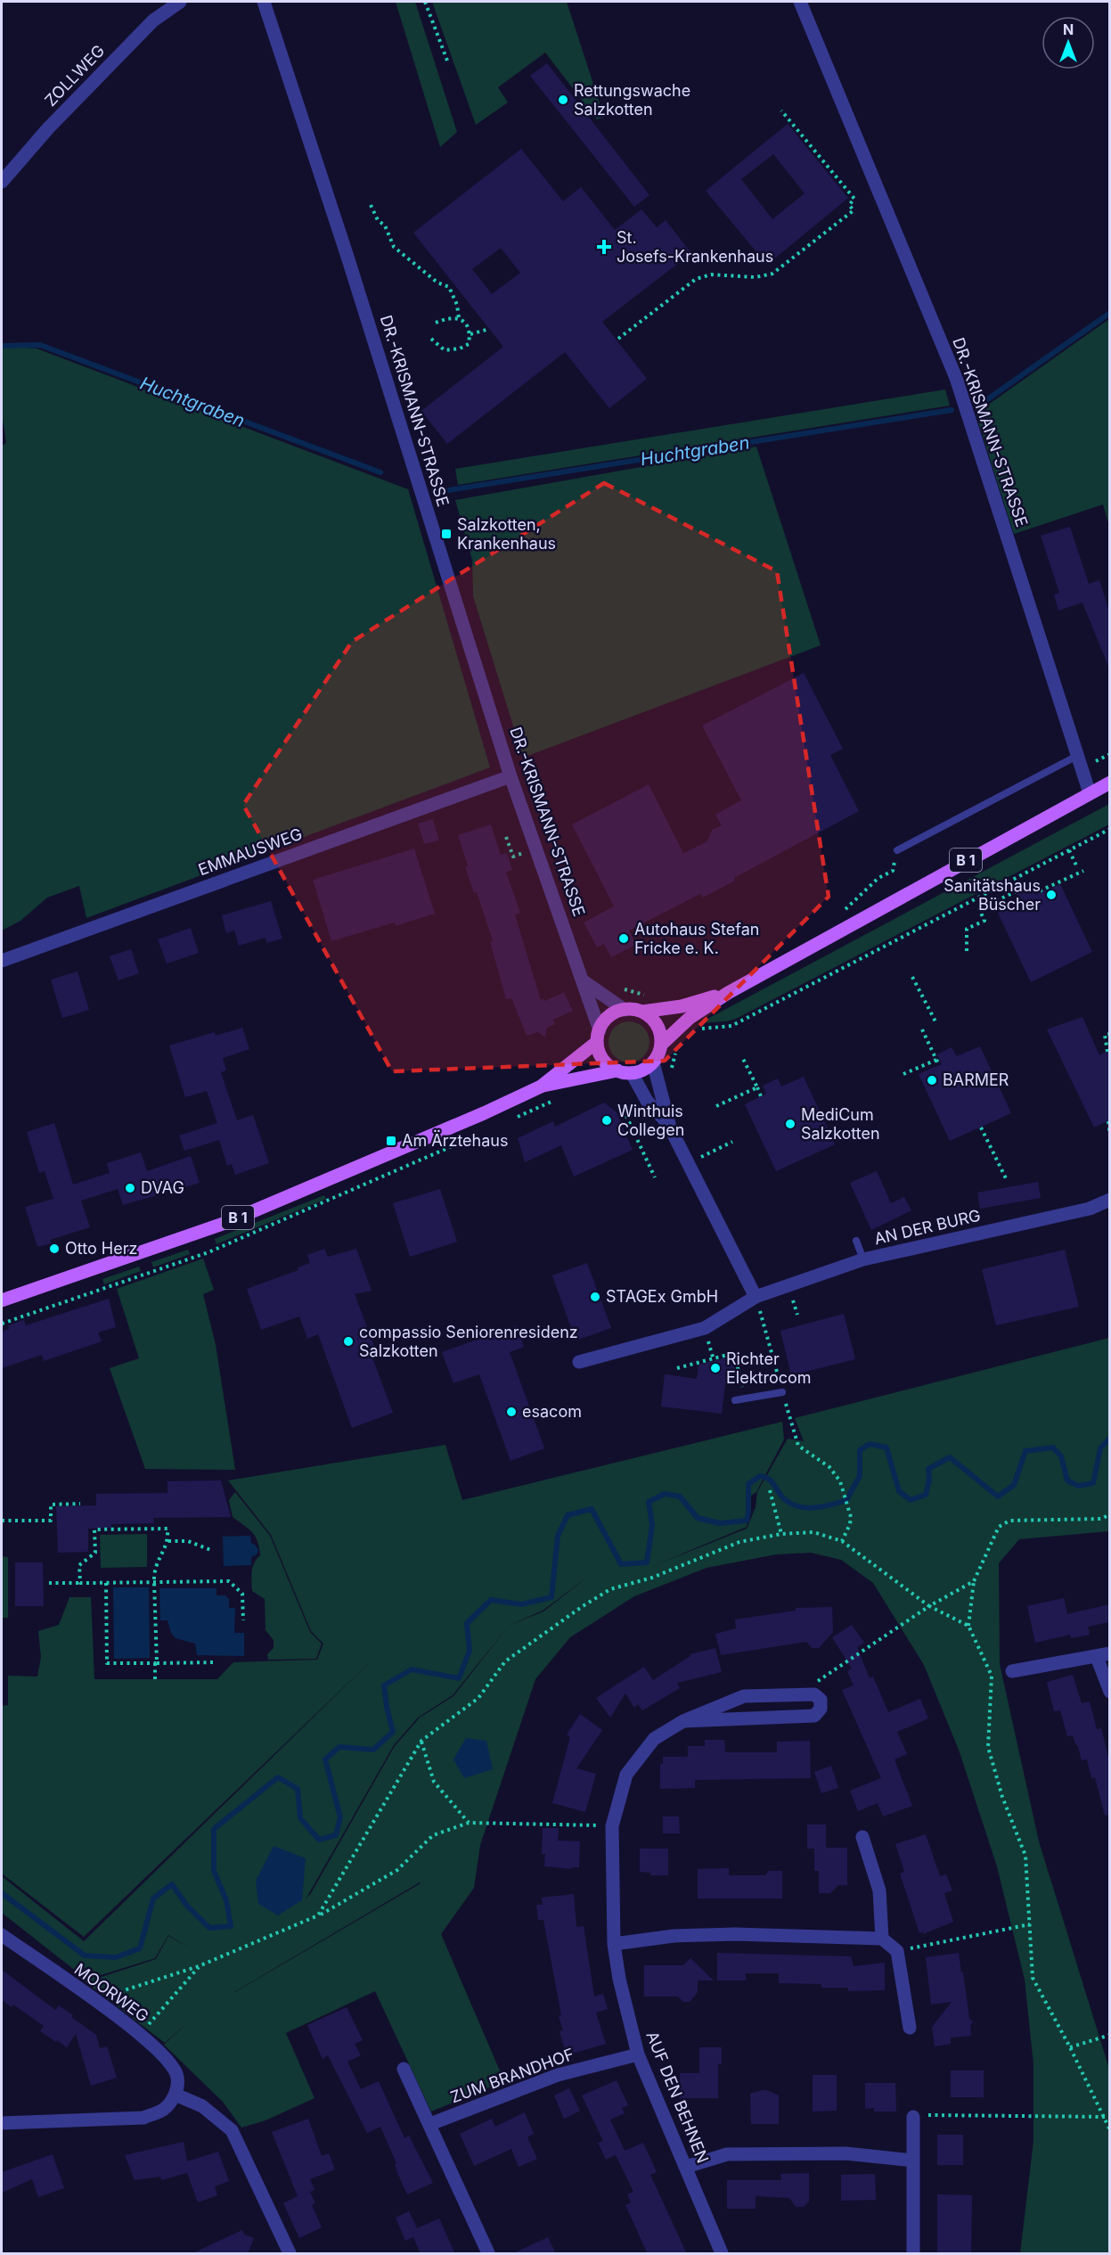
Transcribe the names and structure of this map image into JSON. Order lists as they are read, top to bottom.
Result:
{
  "streets": {
    "main road": ["B 1"],
    "street": [
      "ZOLLWEG",
      "DR.-KRISMANN-STRASSE",
      "EMMAUSWEG",
      "AN DER BURG",
      "MOORWEG",
      "ZUM BRANDHOF",
      "AUF DEN BEHNEN"
    ]
  },
  "crossings": [
    ["DR.-KRISMANN-STRASSE", "EMMAUSWEG"],
    ["DR.-KRISMANN-STRASSE", "B 1"],
    ["ZUM BRANDHOF", "AUF DEN BEHNEN"]
  ],
  "water": ["Huchtgraben"],
  "places": {
    "other": [
      "Rettungswache Salzkotten",
      "Sanitätshaus Büscher",
      "Autohaus Stefan Fricke e. K.",
      "BARMER",
      "Winthuis Collegen",
      "MediCum Salzkotten",
      "DVAG",
      "Otto Herz",
      "STAGEx GmbH",
      "compassio Seniorenresidenz Salzkotten",
      "Richter Elektrocom",
      "esacom"
    ],
    "health": ["St. Josefs-Krankenhaus"],
    "transit": ["Salzkotten, Krankenhaus", "Am Ärztehaus"]
  },
  "north": "top"
}
